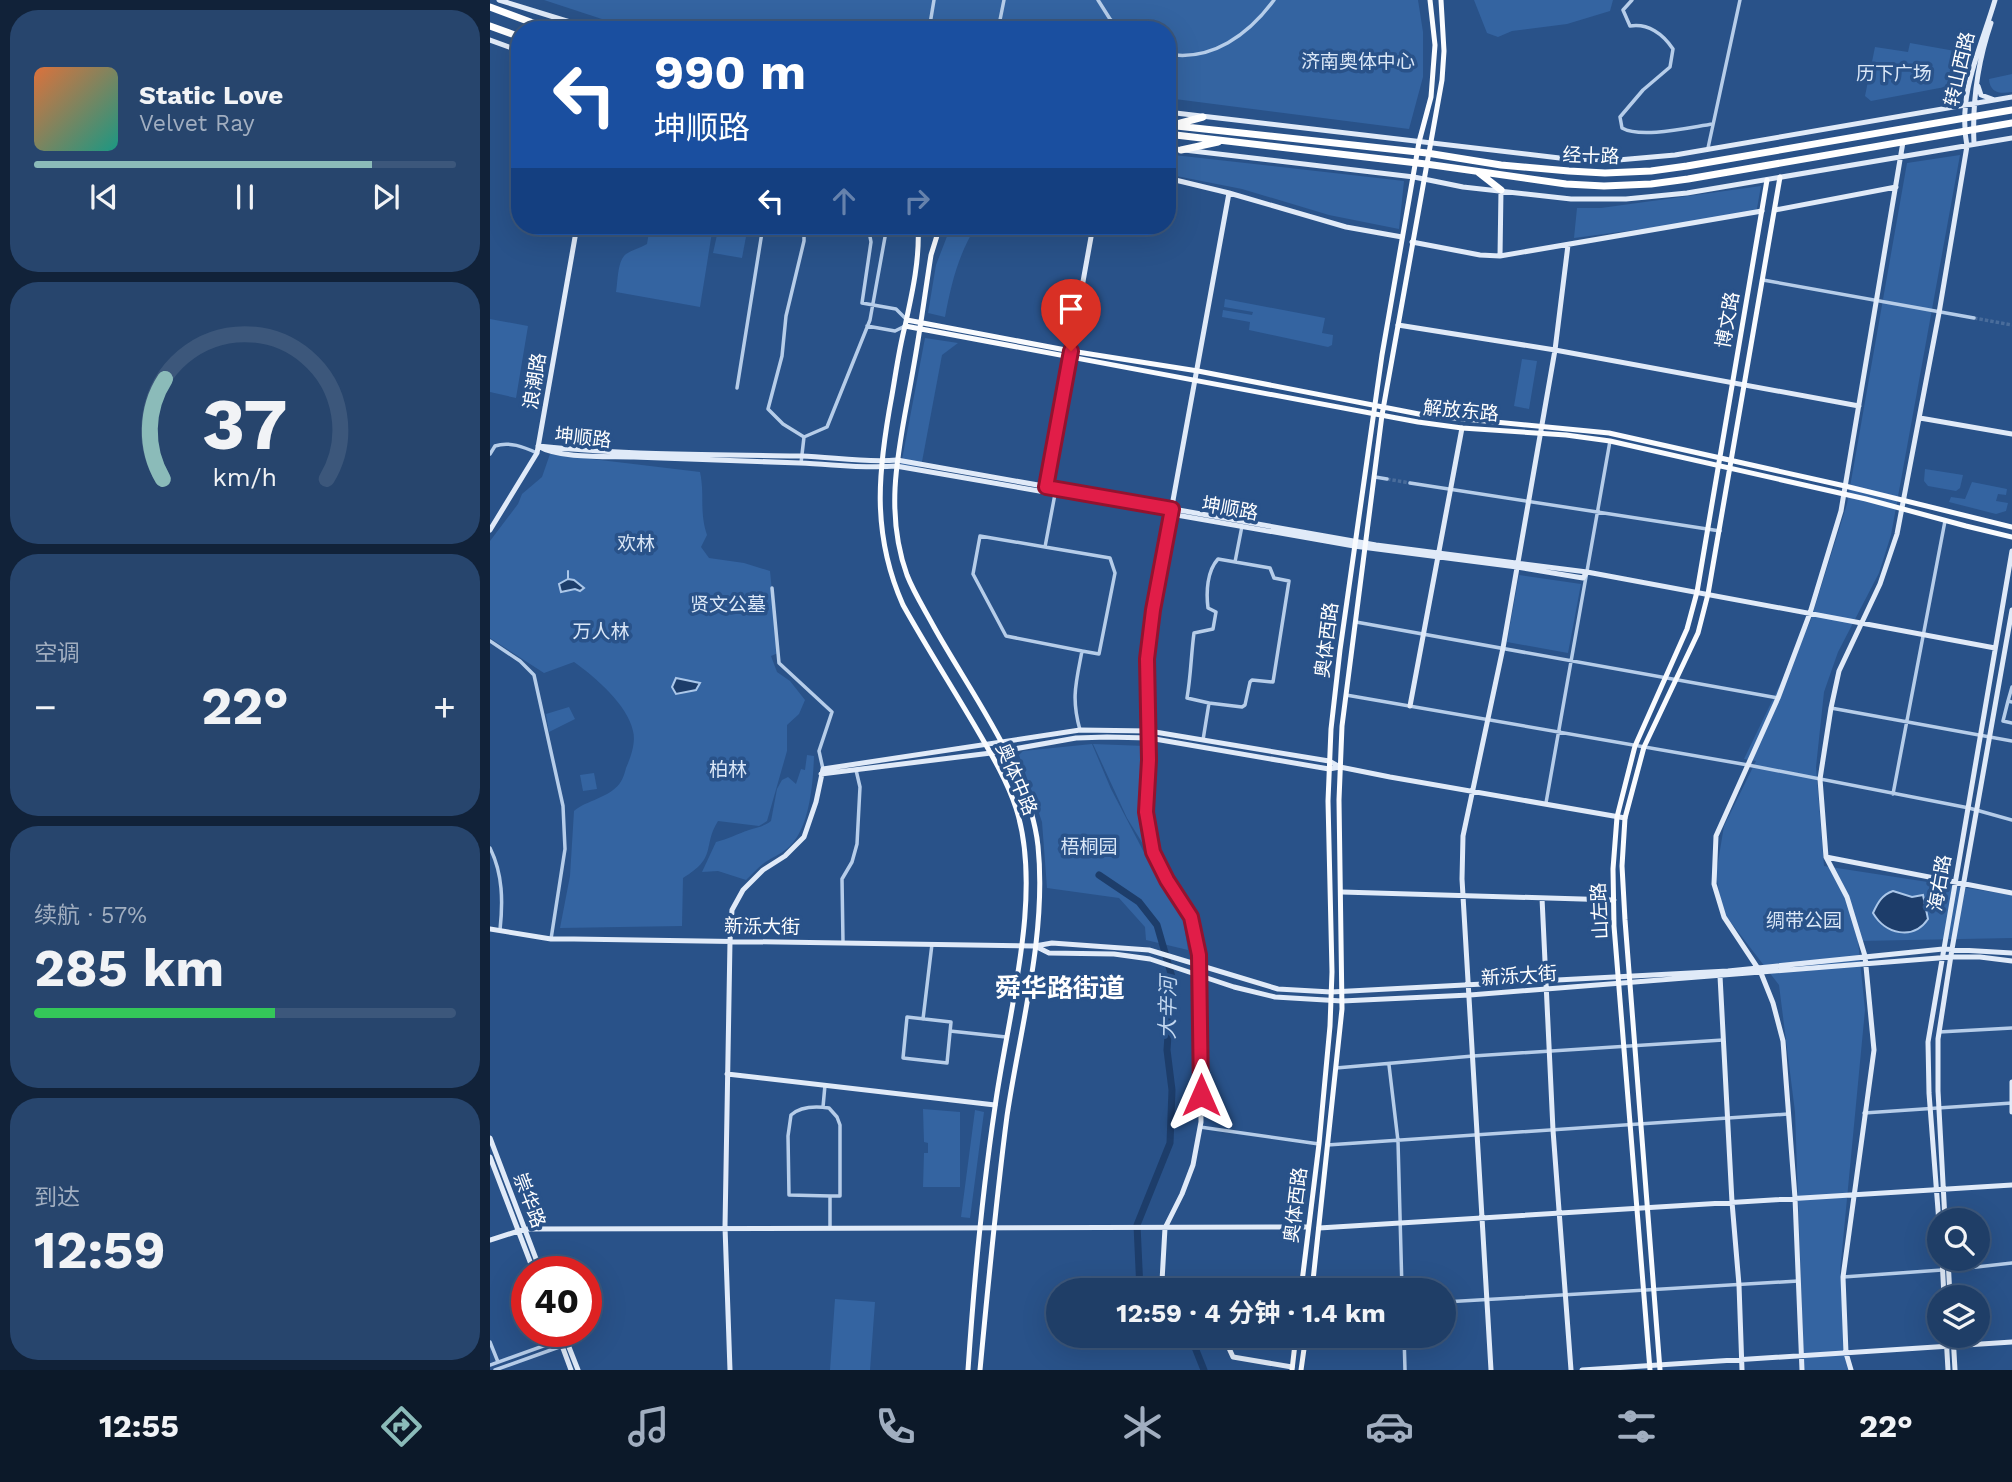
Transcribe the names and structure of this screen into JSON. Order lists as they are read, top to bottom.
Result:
{
  "streets": {
    "highway": ["经十路"],
    "main road": [
      "博文路",
      "解放东路",
      "奥体西路",
      "奥体中路",
      "山左路"
    ],
    "street": [
      "转山西路",
      "浪潮路",
      "坤顺路",
      "海右路",
      "新泺大街",
      "崇华路"
    ]
  },
  "crossings": [
    ["转山西路", "经十路"],
    ["经十路", "奥体西路"],
    ["博文路", "解放东路"],
    ["博文路", "山左路"],
    ["浪潮路", "坤顺路"],
    ["解放东路", "奥体西路"],
    ["解放东路", "奥体中路"],
    ["解放东路", "山左路"],
    ["坤顺路", "奥体西路"],
    ["坤顺路", "奥体中路"],
    ["坤顺路", "海右路"],
    ["坤顺路", "山左路"],
    ["奥体西路", "新泺大街"],
    ["奥体中路", "新泺大街"],
    ["海右路", "新泺大街"],
    ["山左路", "新泺大街"]
  ],
  "districts": ["舜华路街道"],
  "water": ["大辛河"],
  "parks": [
    "济南奥体中心",
    "历下广场",
    "欢林",
    "贤文公墓",
    "万人林",
    "柏林",
    "梧桐园",
    "绸带公园"
  ],
  "page": {
    "turn": ["990 m", "坤顺路"],
    "song": ["Static Love", "Velvet Ray"],
    "tile": [
      "空调",
      ["续航 · 57%", "285 km"],
      ["到达", "12:59"]
    ],
    "heat": ["−", "22°", "+"],
    "limit": "40",
    "trip": "12:59 · 4 分钟 · 1.4 km",
    "tabs": ["12:55", "22°"],
    "gauge": ["37", "km/h"]
  }
}
